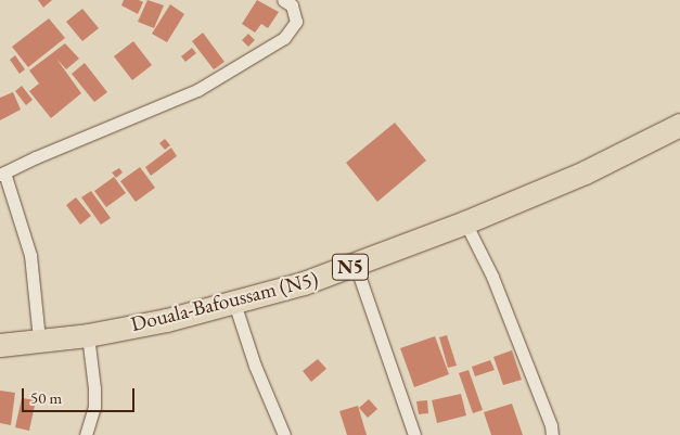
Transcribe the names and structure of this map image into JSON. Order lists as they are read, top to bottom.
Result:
{
  "streets": {
    "highway": ["N5", "Douala-Bafoussam (N5)"]
  },
  "scale_bar": "50 m"
}
